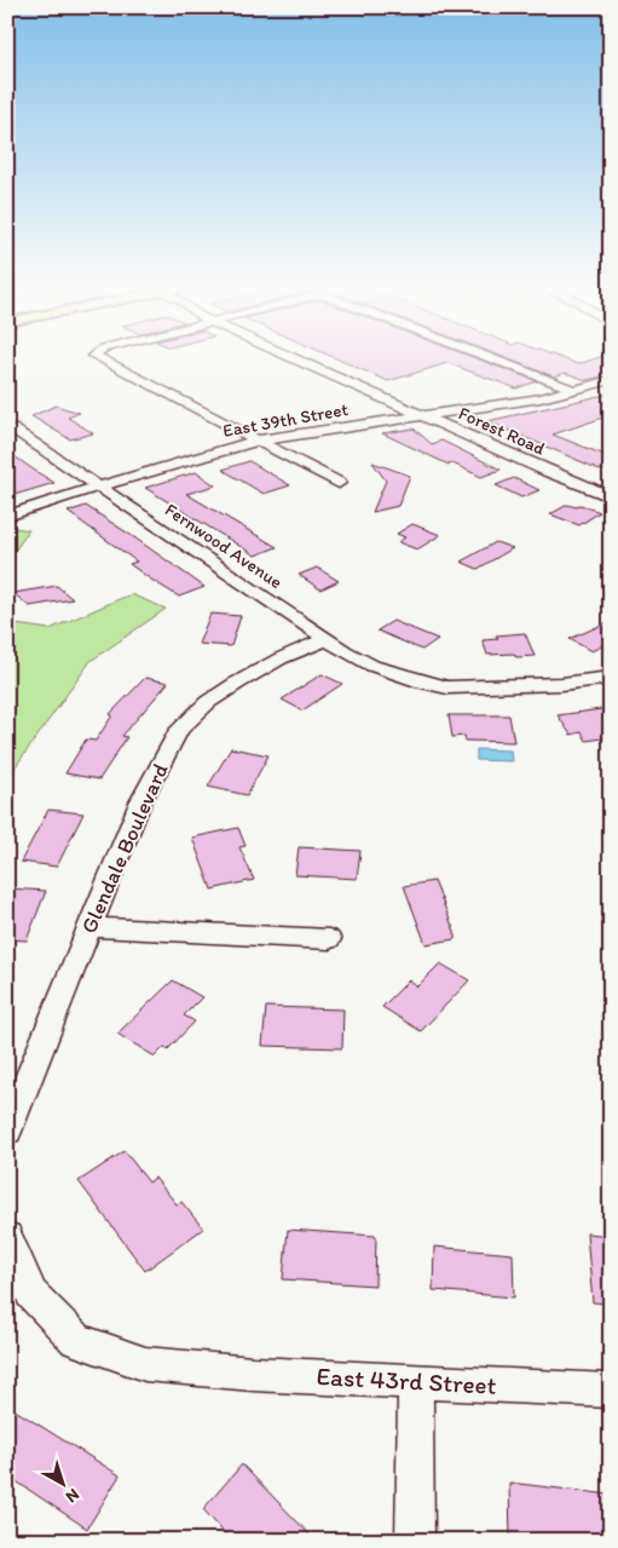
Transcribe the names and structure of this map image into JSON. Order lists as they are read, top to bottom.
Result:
{
  "streets": {
    "street": [
      "East 39th Street",
      "Forest Road",
      "Fernwood Avenue",
      "Glendale Boulevard",
      "East 43rd Street"
    ]
  },
  "crossings": [
    ["East 39th Street", "Forest Road"],
    ["East 39th Street", "Fernwood Avenue"],
    ["Fernwood Avenue", "Glendale Boulevard"]
  ],
  "north": "bottom right"
}
